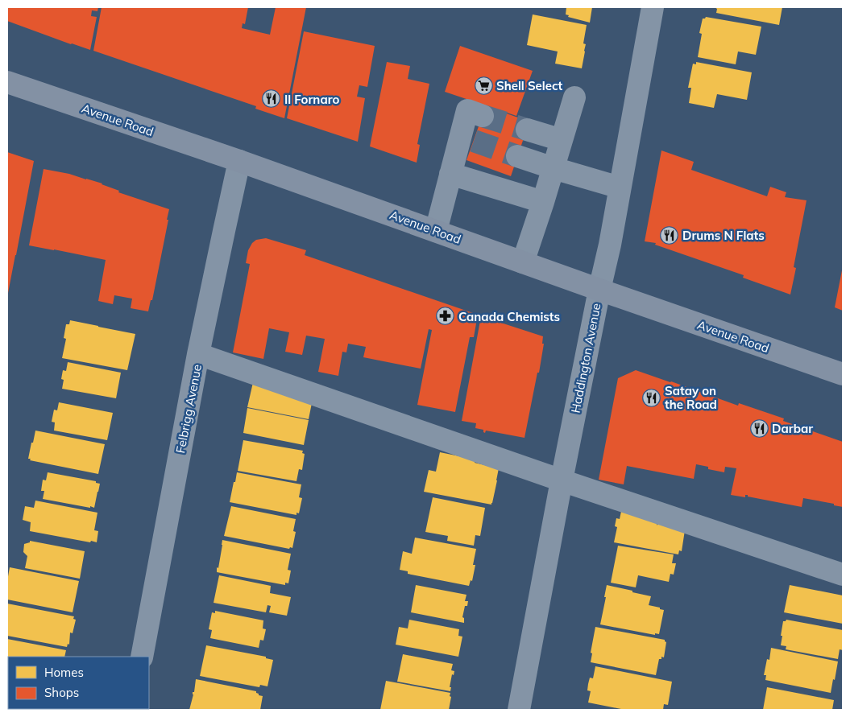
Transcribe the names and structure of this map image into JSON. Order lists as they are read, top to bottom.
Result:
{
  "streets": {
    "main road": ["Avenue Road"],
    "street": ["Haddington Avenue", "Felbrigg Avenue"]
  },
  "crossings": [
    ["Avenue Road", "Haddington Avenue"],
    ["Avenue Road", "Felbrigg Avenue"]
  ],
  "places": {
    "supermarket": ["Shell Select"],
    "restaurant": [
      "Il Fornaro",
      "Drums N Flats",
      "Satay on the Road",
      "Darbar"
    ],
    "pharmacy": ["Canada Chemists"]
  },
  "legend": ["Homes", "Shops"]
}
